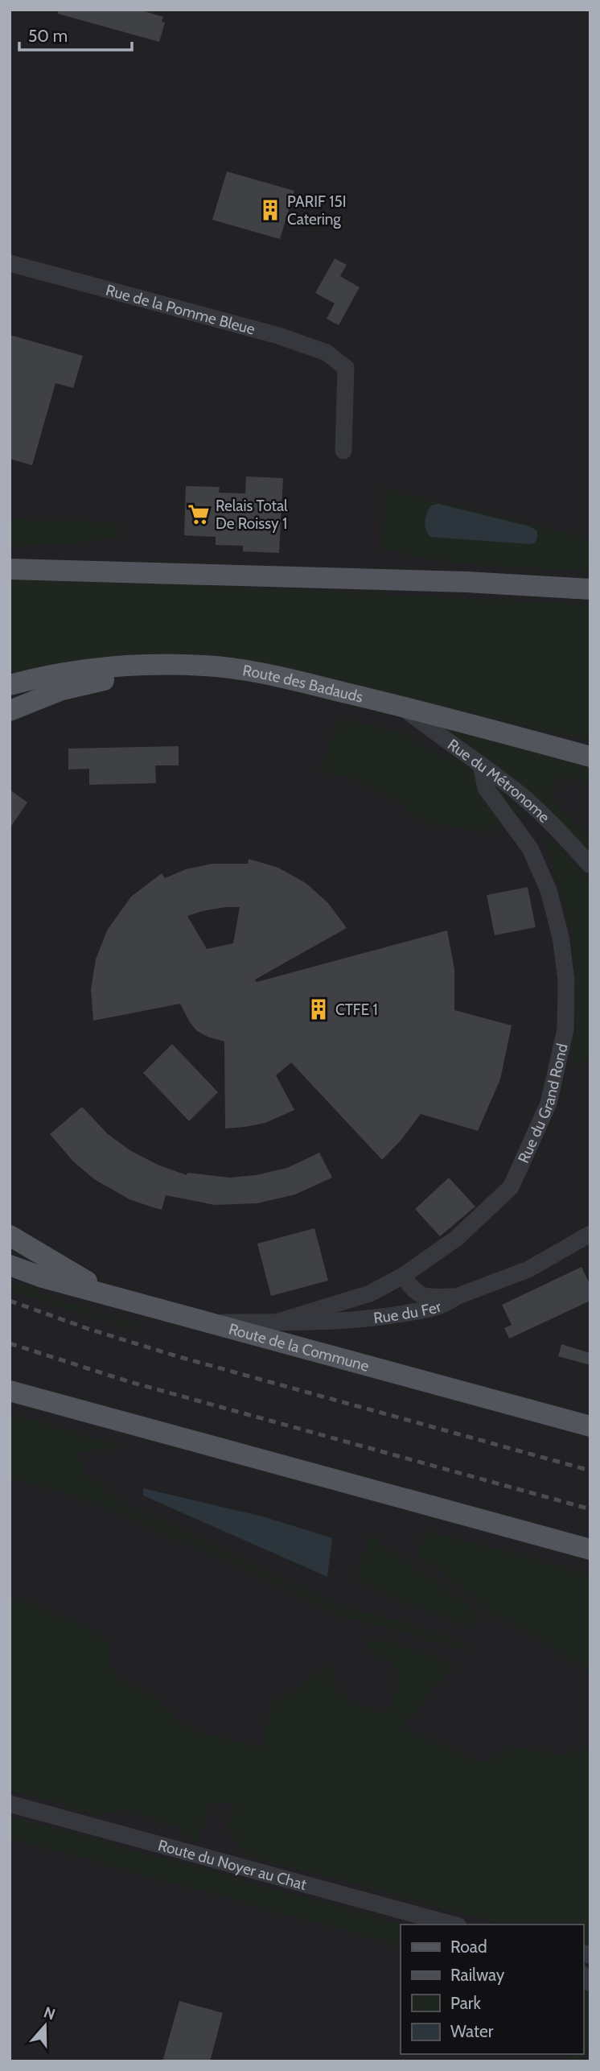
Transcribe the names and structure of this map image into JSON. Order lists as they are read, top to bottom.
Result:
{
  "streets": {
    "main road": ["Route des Badauds", "Route de la Commune"],
    "street": [
      "Rue de la Pomme Bleue",
      "Rue du Métronome",
      "Rue du Grand Rond",
      "Rue du Fer",
      "Route du Noyer au Chat"
    ]
  },
  "crossings": [
    ["Route des Badauds", "Rue du Métronome"],
    ["Rue du Métronome", "Rue du Grand Rond"],
    ["Rue du Grand Rond", "Rue du Fer"],
    ["Rue du Fer", "Route de la Commune"]
  ],
  "places": {
    "building": ["PARIF 15I Catering", "CTFE 1"],
    "supermarket": ["Relais Total De Roissy 1"]
  },
  "legend": [
    "Road",
    "Railway",
    "Park",
    "Water"
  ],
  "scale_bar": "50 m",
  "north": "top"
}
